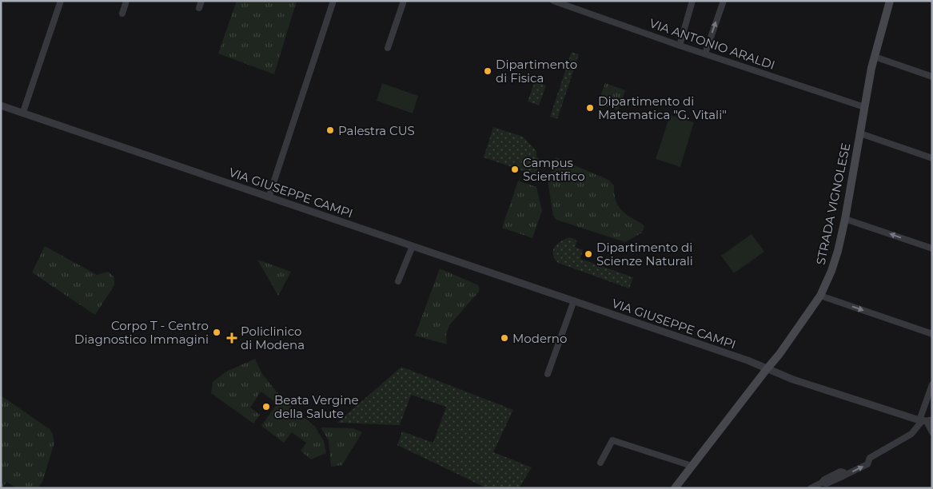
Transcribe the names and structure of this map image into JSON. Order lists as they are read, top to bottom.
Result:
{
  "streets": {
    "main road": ["STRADA VIGNOLESE"],
    "street": ["VIA ANTONIO ARALDI", "VIA GIUSEPPE CAMPI"]
  },
  "crossings": [
    ["VIA ANTONIO ARALDI", "STRADA VIGNOLESE"],
    ["VIA GIUSEPPE CAMPI", "STRADA VIGNOLESE"]
  ],
  "places": {
    "other": [
      "Dipartimento di Fisica",
      "Dipartimento di Matematica \"G. Vitali\"",
      "Palestra CUS",
      "Campus Scientifico",
      "Dipartimento di Scienze Naturali",
      "Corpo T - Centro Diagnostico Immagini",
      "Moderno",
      "Beata Vergine della Salute"
    ],
    "health": ["Policlinico di Modena"]
  }
}
